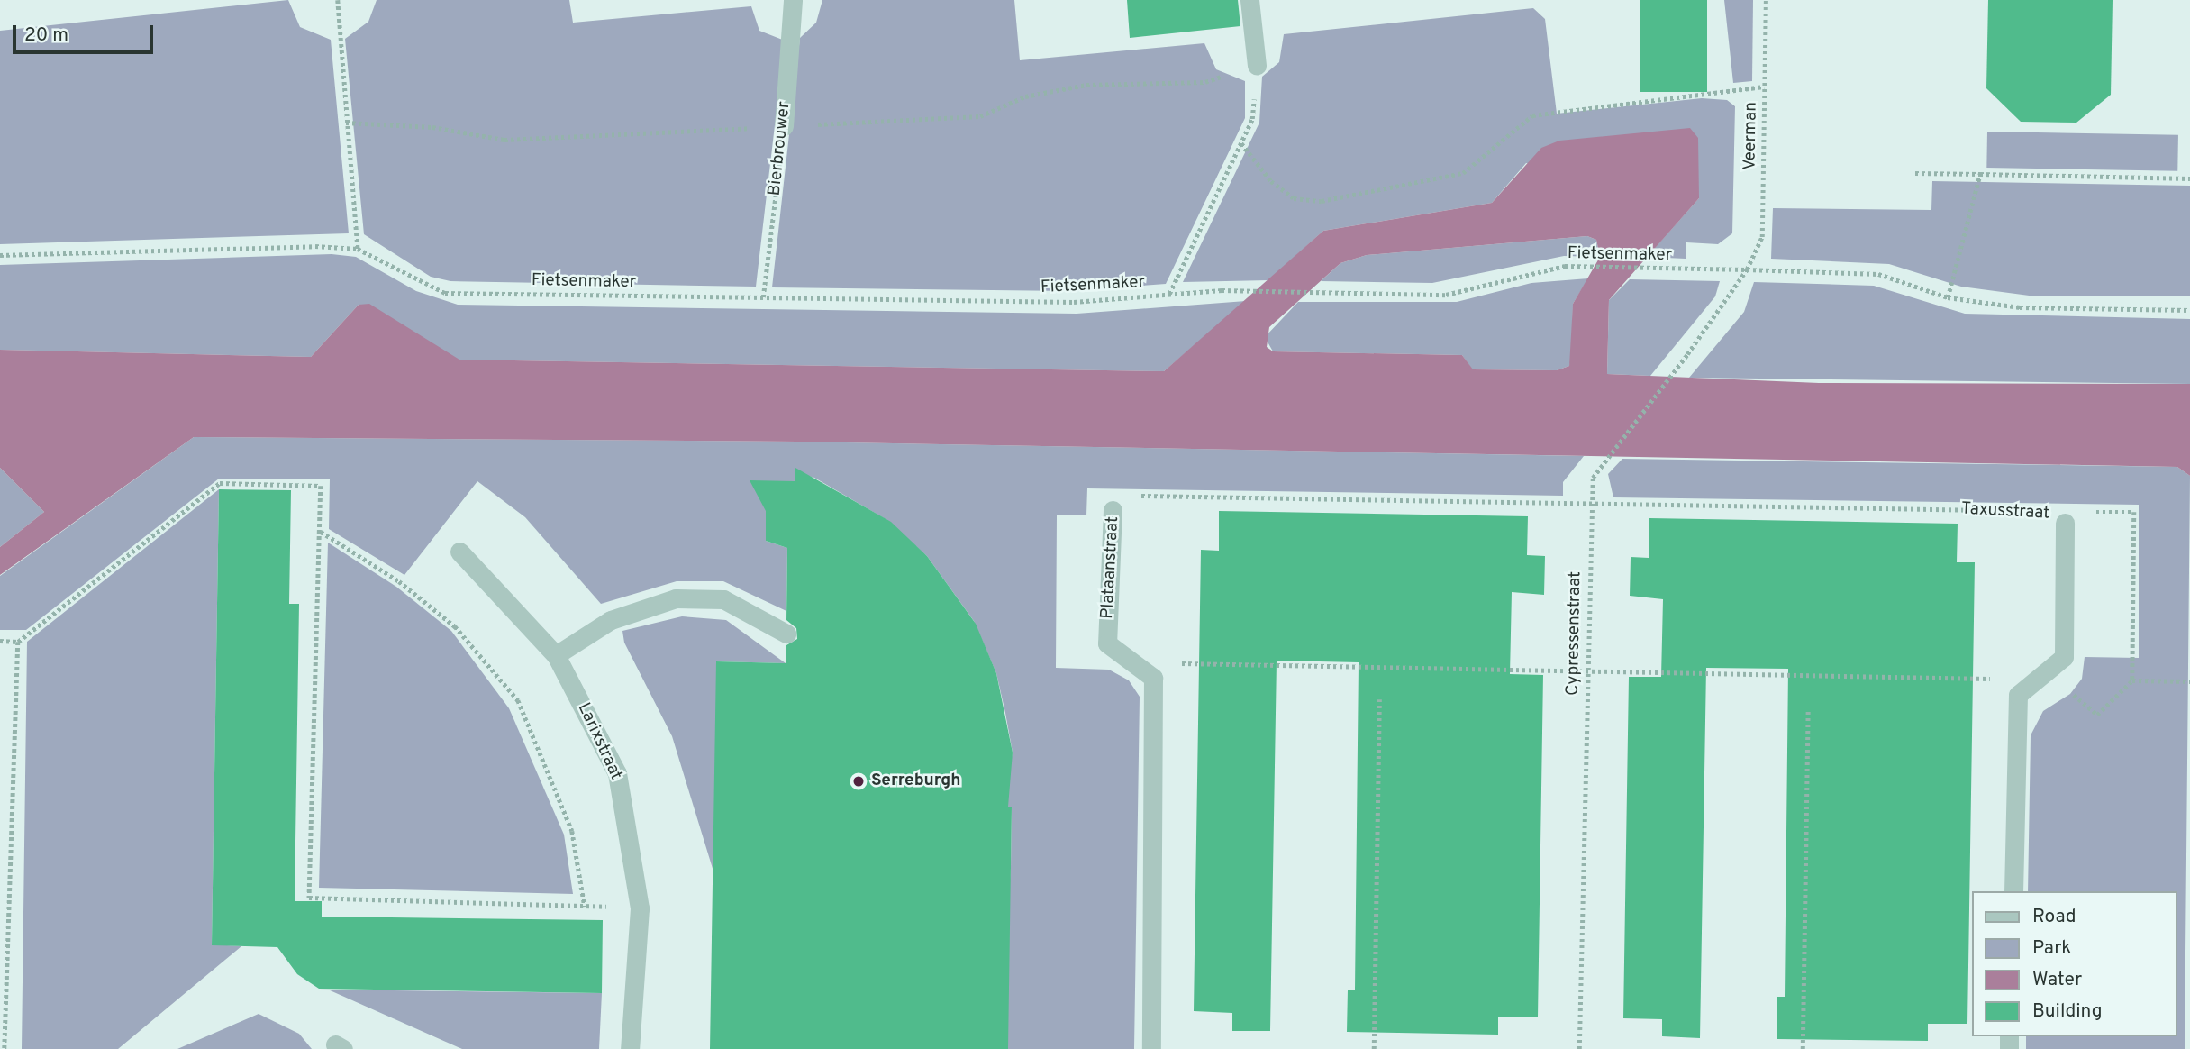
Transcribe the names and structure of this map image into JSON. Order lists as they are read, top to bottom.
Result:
{
  "streets": {
    "street": [
      "Bierbrouwer",
      "Taxusstraat",
      "Plataanstraat",
      "Larixstraat"
    ],
    "path": ["Veerman", "Fietsenmaker", "Cypressenstraat"]
  },
  "crossings": [
    ["Veerman", "Fietsenmaker"],
    ["Veerman", "Cypressenstraat"],
    ["Bierbrouwer", "Fietsenmaker"],
    ["Fietsenmaker", "Cypressenstraat"],
    ["Taxusstraat", "Plataanstraat"],
    ["Taxusstraat", "Cypressenstraat"],
    ["Plataanstraat", "Cypressenstraat"]
  ],
  "places": ["Serreburgh"],
  "legend": [
    "Road",
    "Park",
    "Water",
    "Building"
  ],
  "scale_bar": "20 m"
}
